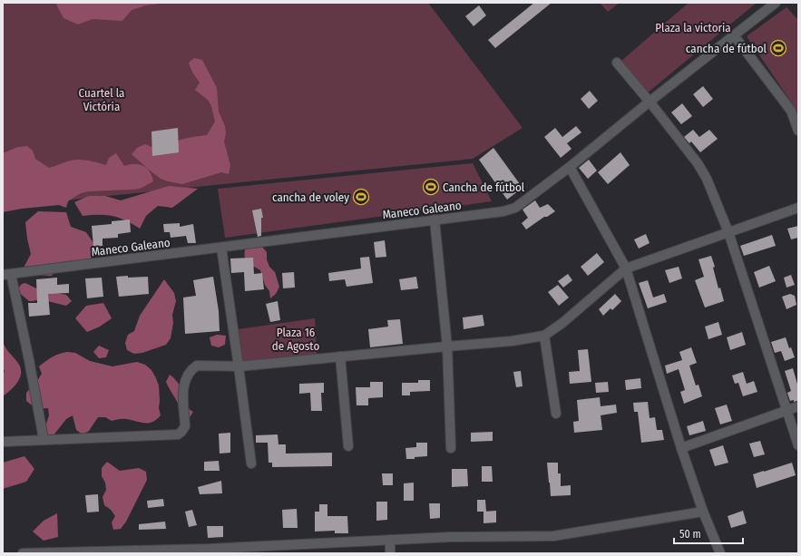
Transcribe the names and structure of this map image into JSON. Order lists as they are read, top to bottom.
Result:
{
  "streets": {
    "street": ["Maneco Galeano"]
  },
  "parks": ["Plaza la victoria", "Cuartel la Victória", "Plaza 16 de Agosto"],
  "places": {
    "sports": ["cancha de fútbol", "Cancha de fútbol", "cancha de voley"]
  },
  "scale_bar": "50 m"
}
